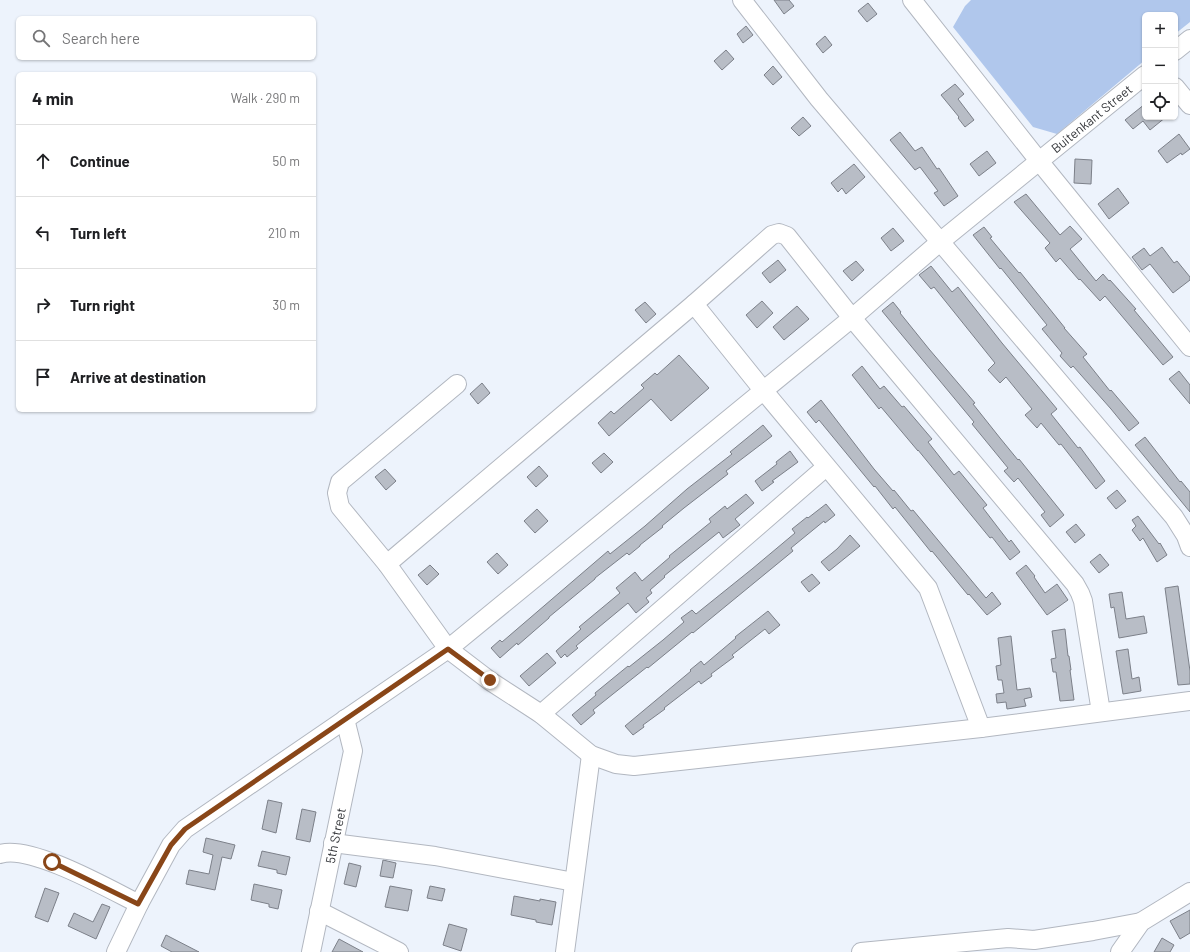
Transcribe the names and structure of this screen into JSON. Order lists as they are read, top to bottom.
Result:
{
  "streets": {
    "street": ["Buitenkant Street", "5th Street"]
  },
  "crossings": [
    ["Buitenkant Street", "5th Street"]
  ],
  "page": {
    "map_buttons": ["+", "−"],
    "search": "Search here",
    "heading": ["4 min", "Walk · 290 m"],
    "list": [
      ["Continue", "50 m"],
      ["Turn left", "210 m"],
      ["Turn right", "30 m"],
      "Arrive at destination"
    ]
  }
}
